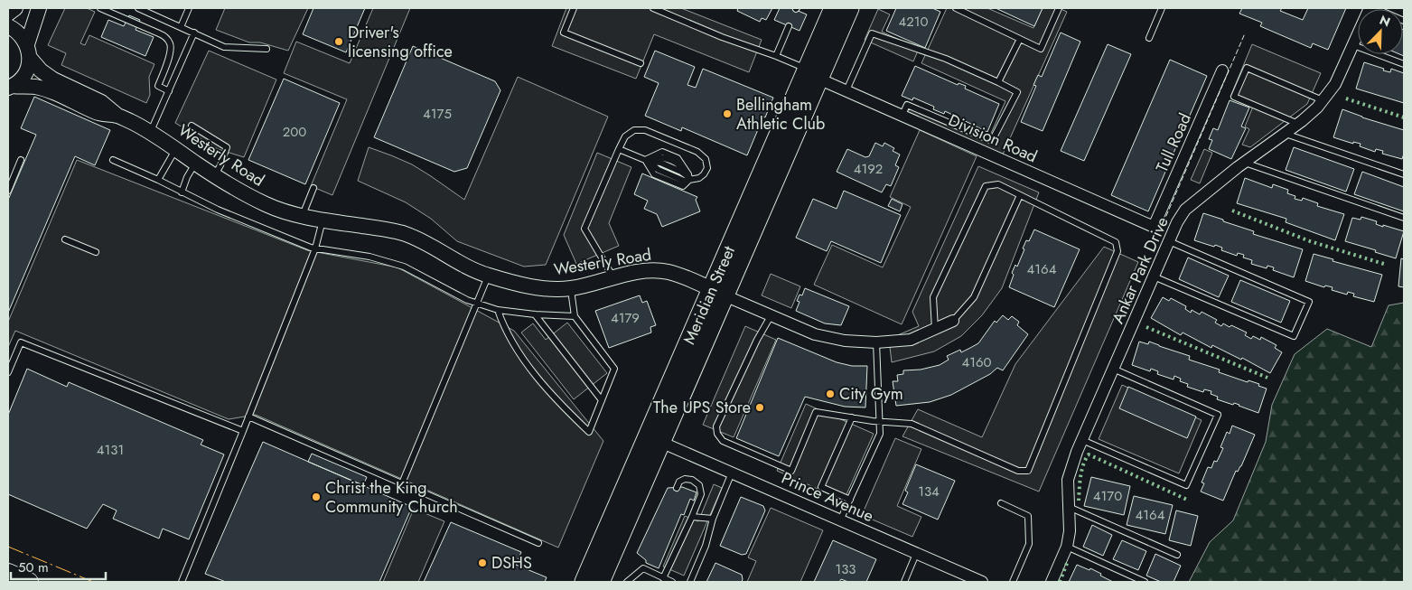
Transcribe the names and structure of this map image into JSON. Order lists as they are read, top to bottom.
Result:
{
  "streets": {
    "highway": ["Meridian Street"],
    "street": [
      "Division Road",
      "Tull Road",
      "Westerly Road",
      "Ankar Park Drive",
      "Prince Avenue"
    ]
  },
  "crossings": [
    ["Division Road", "Tull Road"],
    ["Division Road", "Meridian Street"],
    ["Westerly Road", "Meridian Street"],
    ["Meridian Street", "Prince Avenue"]
  ],
  "places": [
    "Driver's licensing office",
    "Bellingham Athletic Club",
    "City Gym",
    "The UPS Store",
    "Christ the King Community Church",
    "DSHS"
  ],
  "house_numbers": [
    "4210",
    "4175",
    "200",
    "4192",
    "4164",
    "4179",
    "4160",
    "4131",
    "134",
    "4170",
    "4164",
    "133"
  ],
  "scale_bar": "50 m",
  "north": "top right"
}
